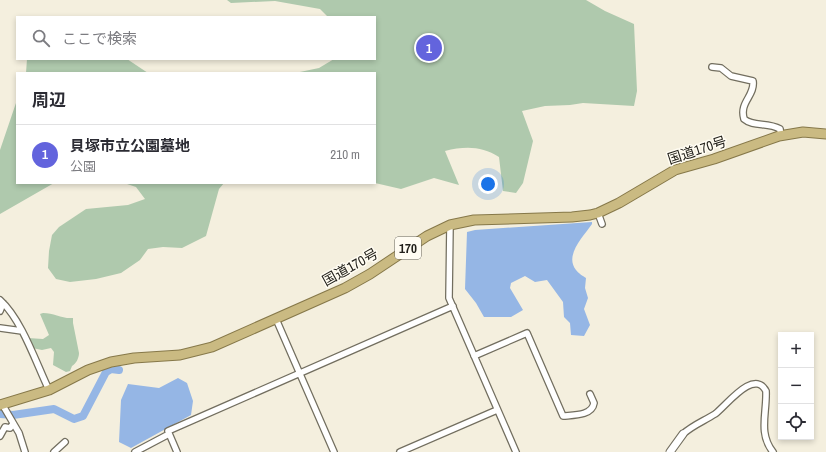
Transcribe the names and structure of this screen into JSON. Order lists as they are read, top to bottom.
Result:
{
  "streets": {
    "highway": ["国道170号", "170"]
  },
  "page": {
    "search": "ここで検索",
    "pins": "1",
    "heading": "周辺",
    "list": [
      {
        "mark": "1",
        "name": "貝塚市立公園墓地",
        "note": "公園",
        "value": "210 m"
      }
    ],
    "map_buttons": ["+", "−"]
  }
}
